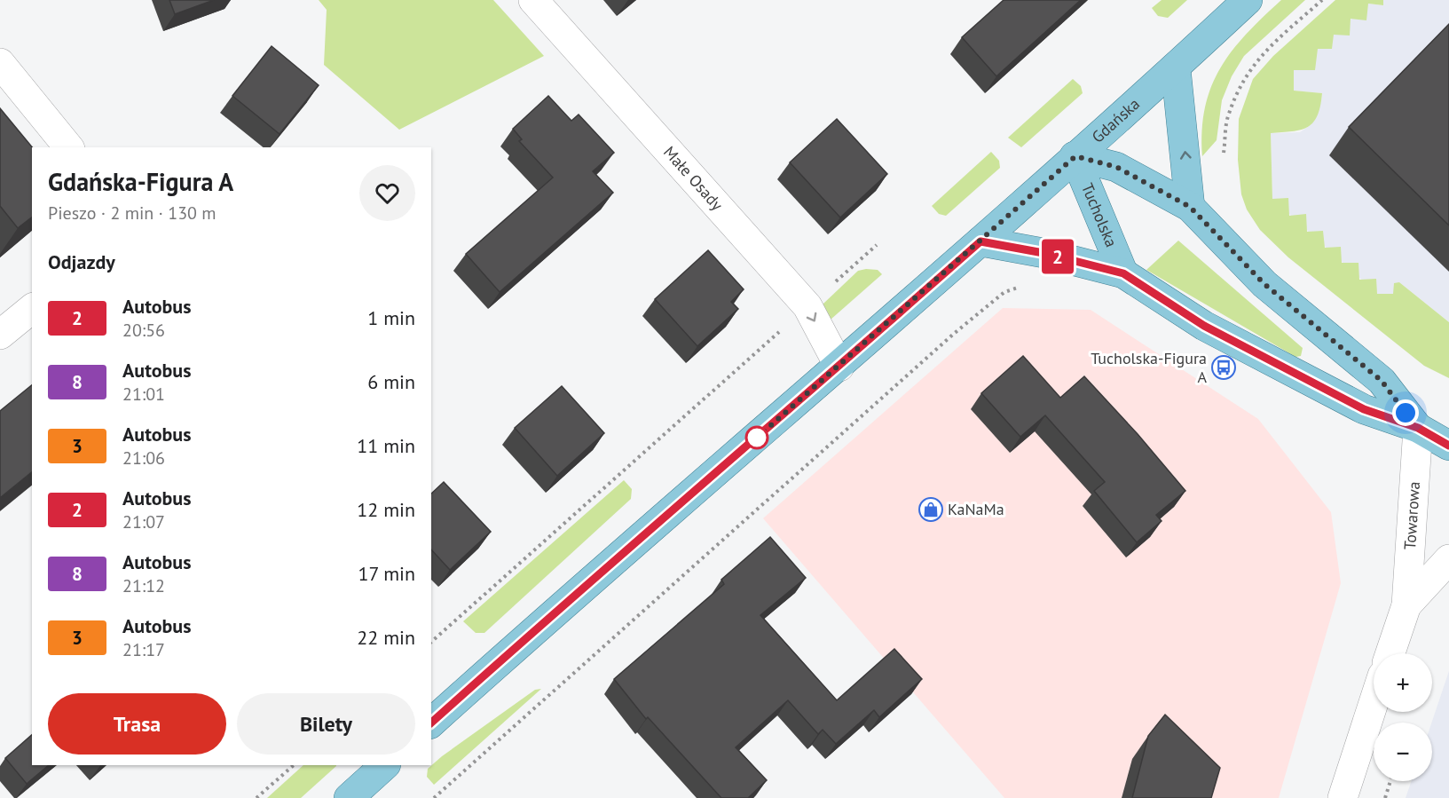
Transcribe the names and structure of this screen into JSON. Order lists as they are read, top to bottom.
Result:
{
  "streets": {
    "main road": ["Gdańska", "Tucholska"],
    "street": ["Małe Osady", "Towarowa"]
  },
  "crossings": [
    ["Gdańska", "Małe Osady"],
    ["Gdańska", "Tucholska"],
    ["Tucholska", "Towarowa"]
  ],
  "one_way": ["Małe Osady"],
  "places": {
    "bus stop": ["Tucholska-Figura A"],
    "shop": ["KaNaMa"]
  },
  "lines": ["bus line 2"],
  "page": {
    "on_map": "2",
    "heading": [
      ["Gdańska-Figura A", "Pieszo · 2 min · 130 m"],
      "Odjazdy"
    ],
    "list": [
      {
        "mark": "2",
        "name": "Autobus",
        "note": "20:56",
        "value": "1 min"
      },
      {
        "mark": "8",
        "name": "Autobus",
        "note": "21:01",
        "value": "6 min"
      },
      {
        "mark": "3",
        "name": "Autobus",
        "note": "21:06",
        "value": "11 min"
      },
      {
        "mark": "2",
        "name": "Autobus",
        "note": "21:07",
        "value": "12 min"
      },
      {
        "mark": "8",
        "name": "Autobus",
        "note": "21:12",
        "value": "17 min"
      },
      {
        "mark": "3",
        "name": "Autobus",
        "note": "21:17",
        "value": "22 min"
      }
    ],
    "map_buttons": ["+", "−"],
    "buttons": ["Trasa", "Bilety"]
  }
}
